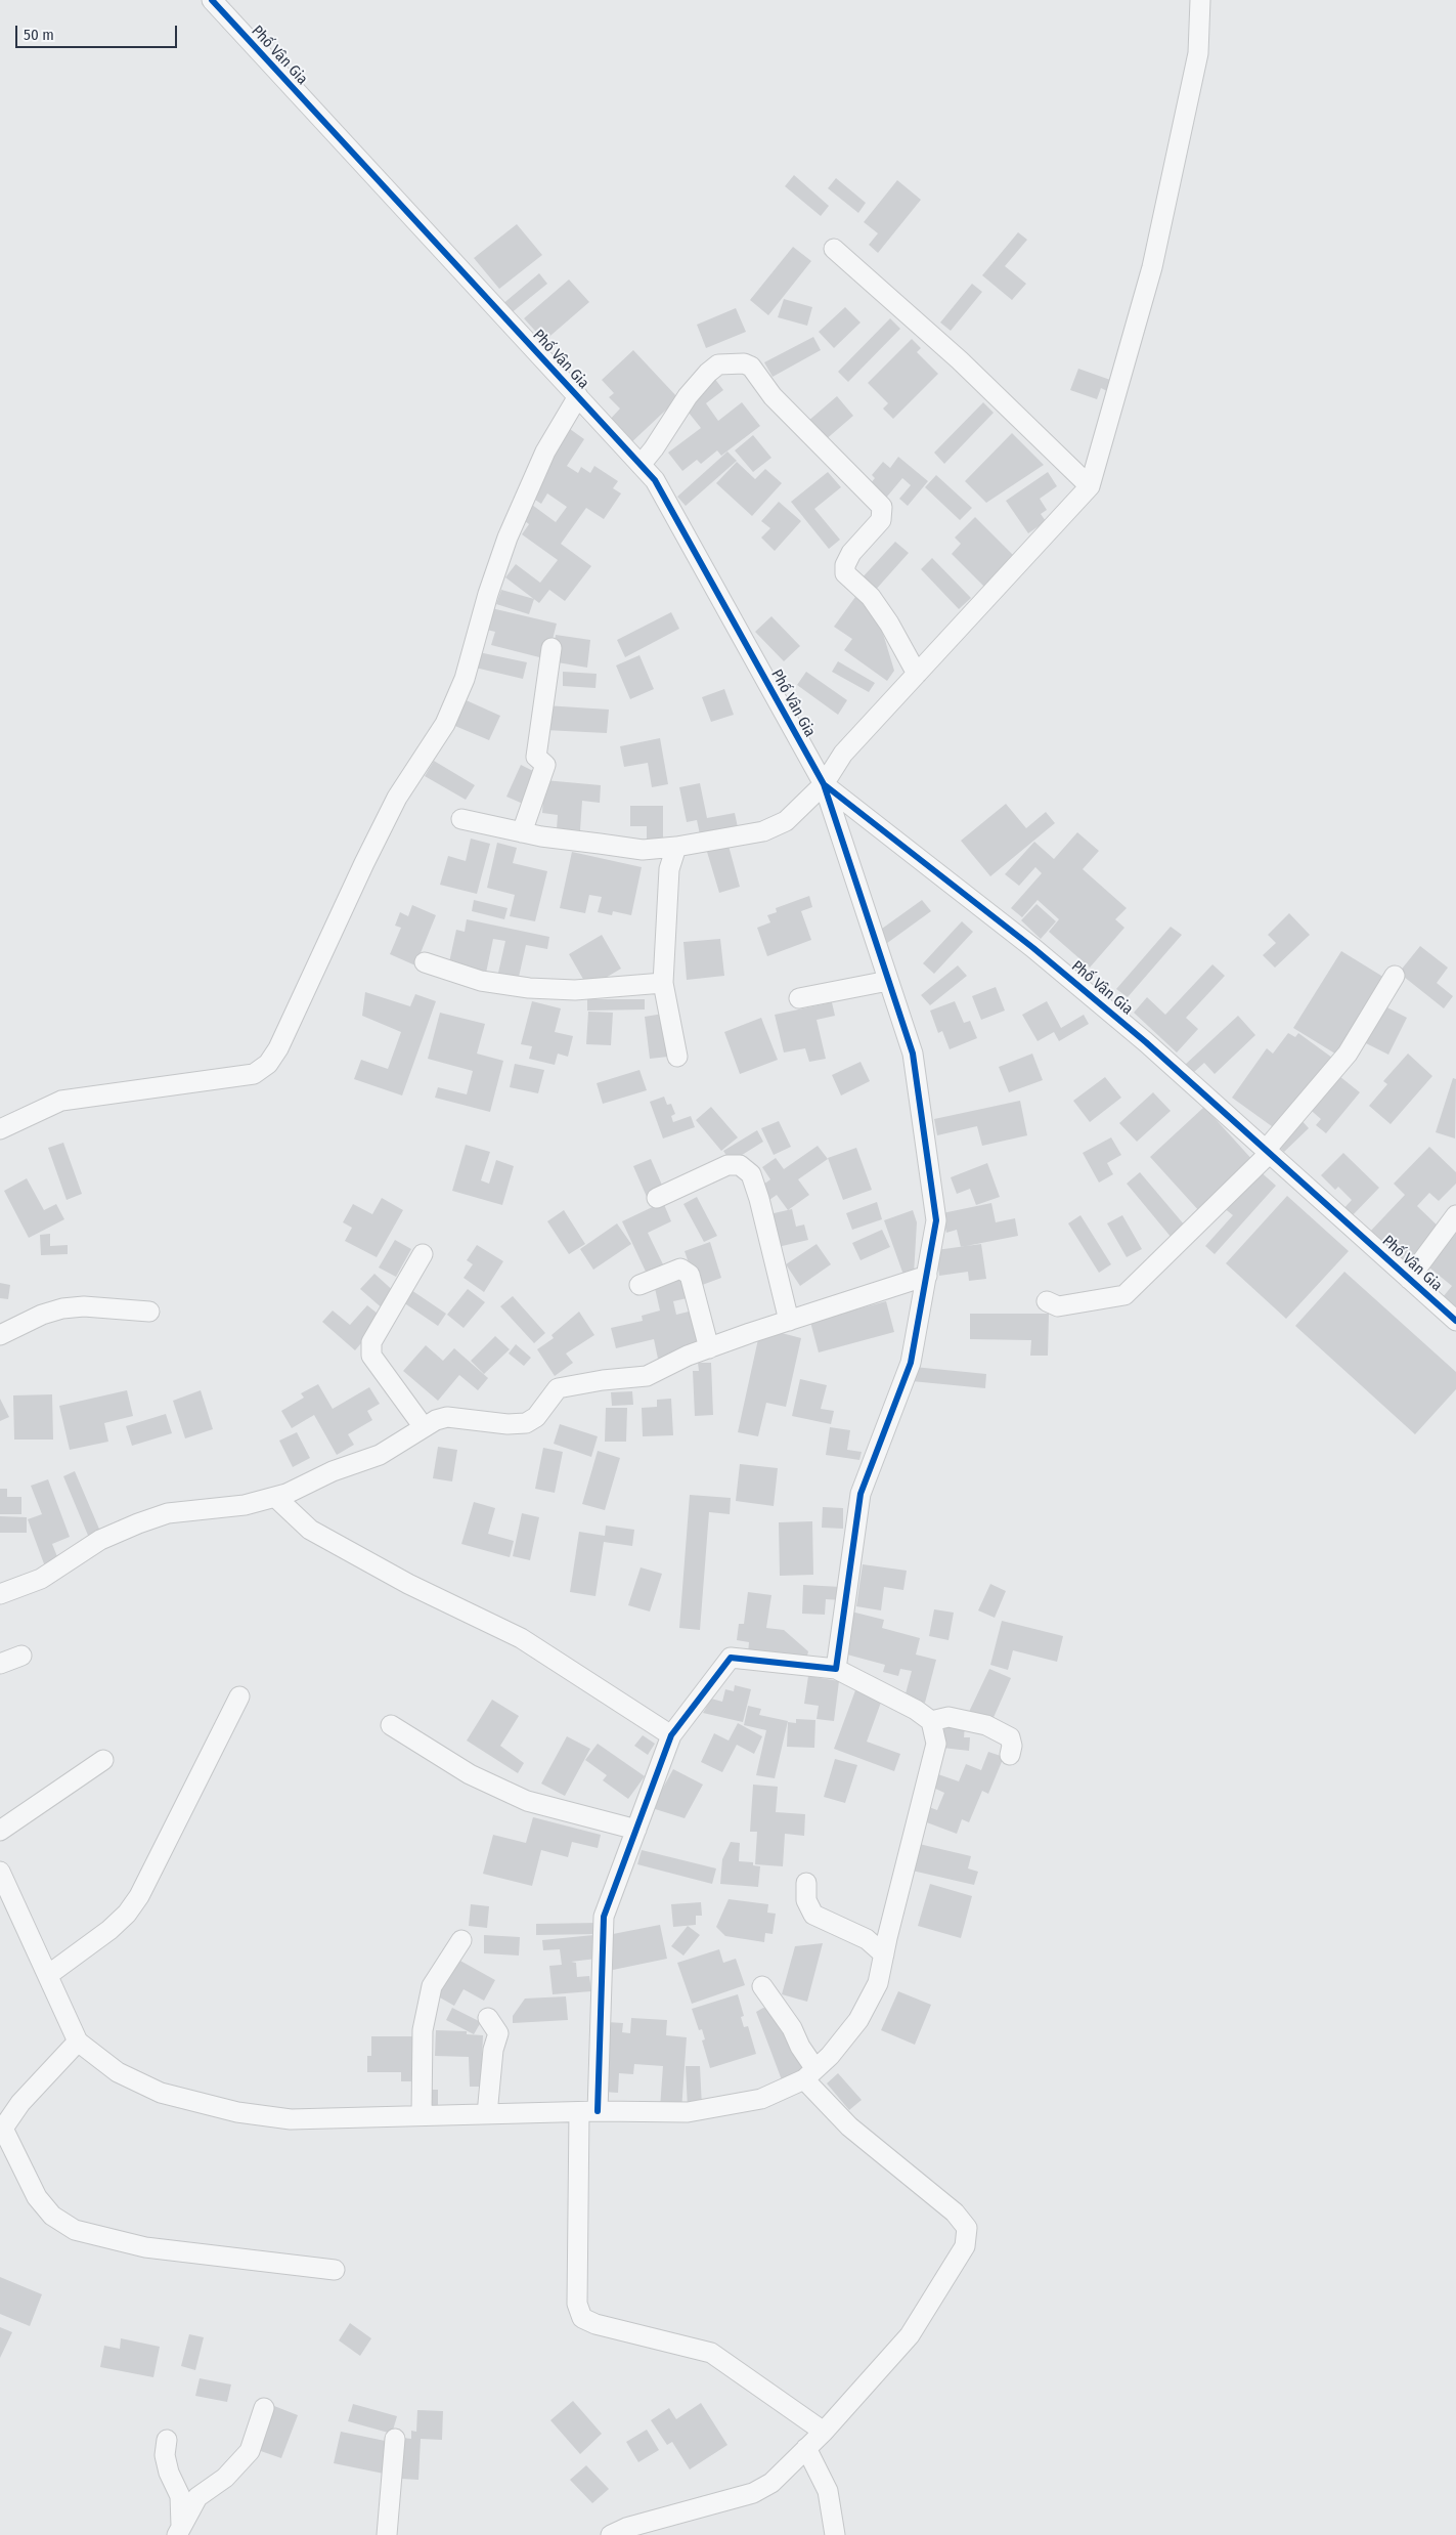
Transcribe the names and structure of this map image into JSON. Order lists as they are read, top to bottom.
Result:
{
  "streets": {
    "street": ["Phố Vân Gia"]
  },
  "scale_bar": "50 m"
}
